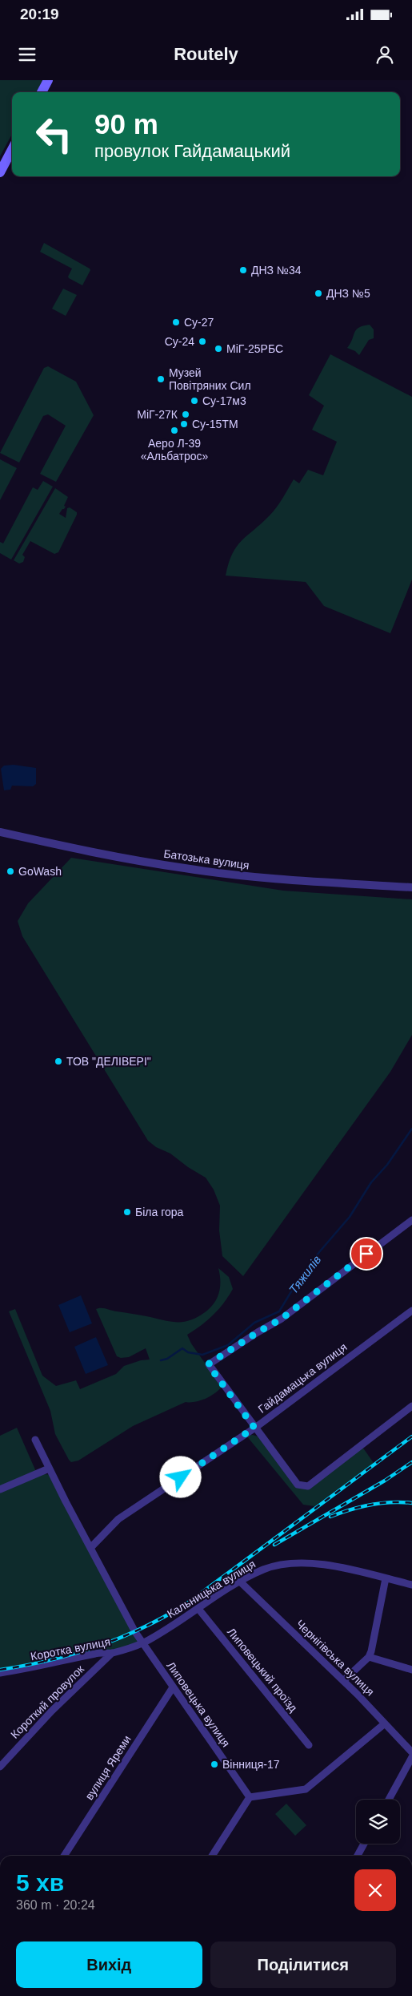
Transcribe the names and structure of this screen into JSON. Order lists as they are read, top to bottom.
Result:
{
  "streets": {
    "street": [
      "Батозька вулиця",
      "Гайдамацька вулиця",
      "Кальницька вулиця",
      "Коротка вулиця",
      "Чернігівська вулиця",
      "Липовецький проїзд",
      "Короткий провулок",
      "Липовецька вулиця",
      "вулиця Яреми"
    ]
  },
  "crossings": [
    ["Гайдамацька вулиця", "Липовецька вулиця"],
    ["Кальницька вулиця", "Коротка вулиця"],
    ["Кальницька вулиця", "Чернігівська вулиця"],
    ["Кальницька вулиця", "Липовецький проїзд"],
    ["Кальницька вулиця", "Липовецька вулиця"],
    ["Коротка вулиця", "Короткий провулок"],
    ["Коротка вулиця", "Липовецька вулиця"],
    ["Липовецька вулиця", "вулиця Яреми"]
  ],
  "water": ["Тяжилів"],
  "places": [
    "ДНЗ №34",
    "ДНЗ №5",
    "Су-27",
    "Су-24",
    "МіГ-25РБС",
    "Музей Повітряних Сил",
    "Су-17м3",
    "МіГ-27К",
    "Су-15ТМ",
    "Аеро Л-39 «Альбатрос»",
    "GoWash",
    "ТОВ \"ДЕЛІВЕРІ\"",
    "Біла гора",
    "Вінниця-17"
  ],
  "page": {
    "status": "20:19",
    "header": "Routely",
    "turn": ["90 m", "провулок Гайдамацький"],
    "heading": ["5 хв", "360 m · 20:24"],
    "buttons": ["Вихід", "Поділитися"]
  }
}
